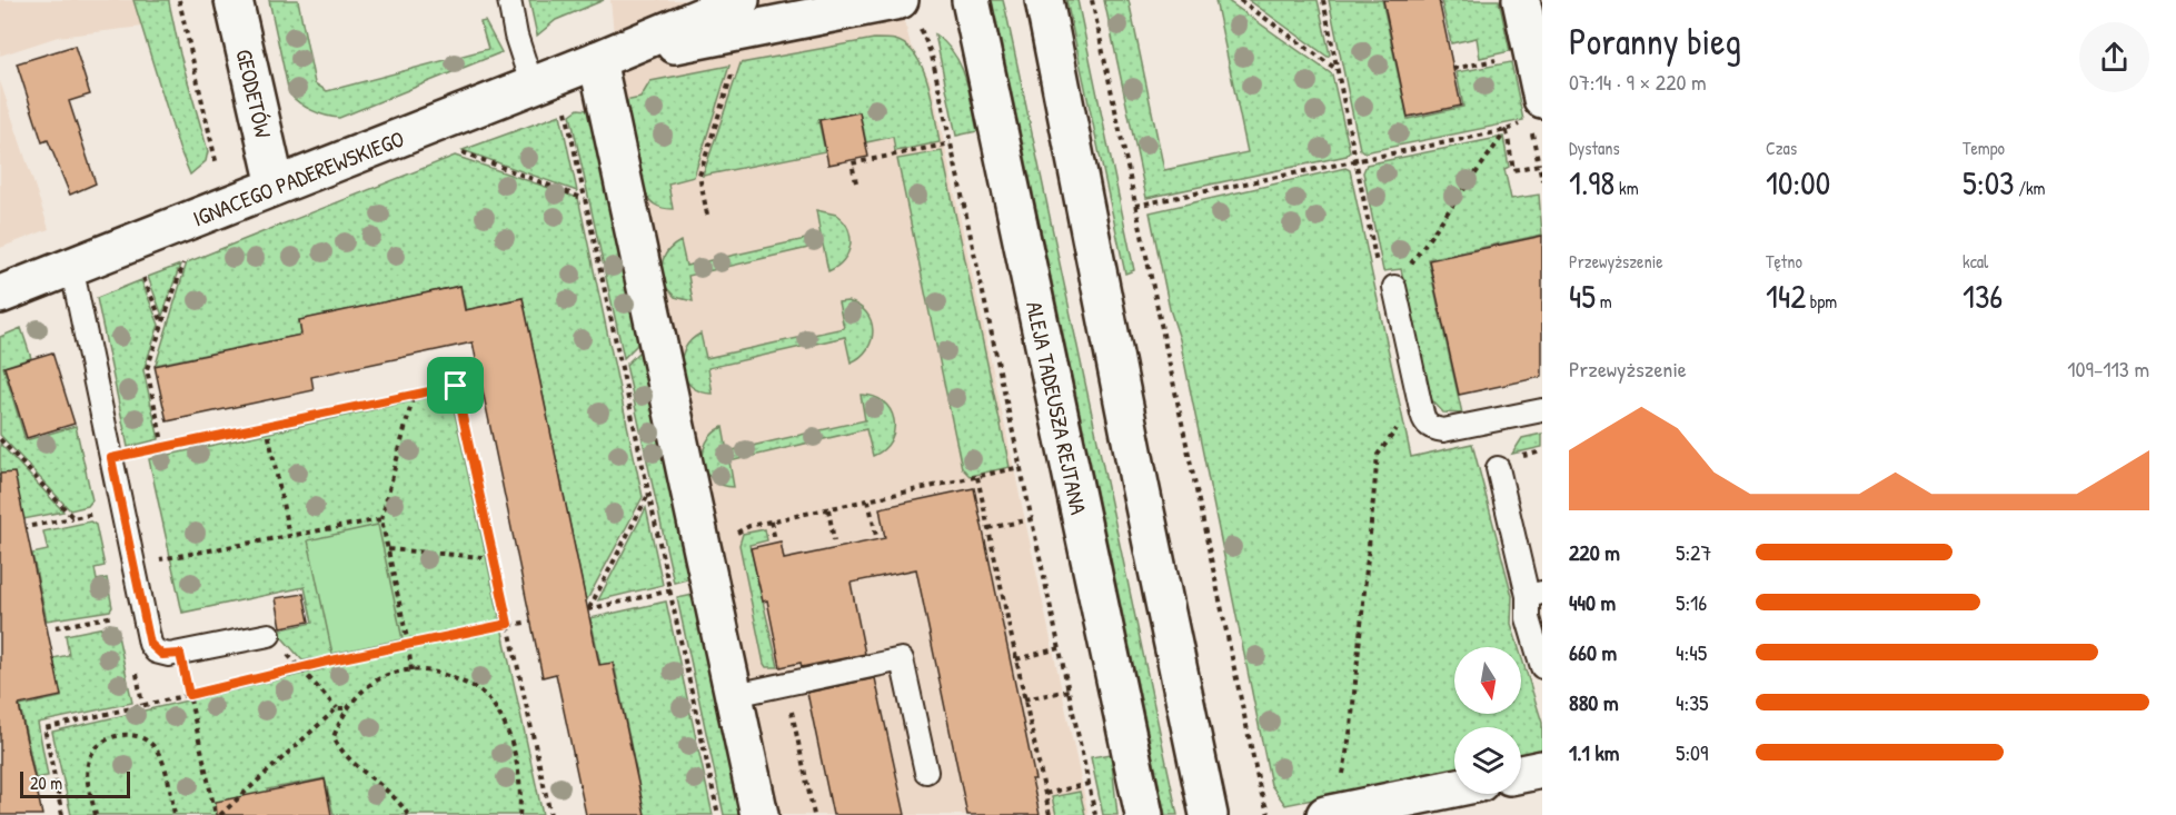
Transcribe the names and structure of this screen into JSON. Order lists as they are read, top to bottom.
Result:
{
  "streets": {
    "street": ["GEODETÓW", "IGNACEGO PADEREWSKIEGO", "ALEJA TADEUSZA REJTANA"]
  },
  "crossings": [
    ["GEODETÓW", "IGNACEGO PADEREWSKIEGO"]
  ],
  "scale_bar": "20 m",
  "north": "bottom",
  "page": {
    "heading": ["Poranny bieg", "07:14 · 9 × 220 m"],
    "stats": [
      ["Dystans", "1.98 km"],
      ["Czas", "10:00"],
      ["Tempo", "5:03 /km"],
      ["Przewyższenie", "45 m"],
      ["Tętno", "142 bpm"],
      ["kcal", "136"]
    ],
    "chart": ["Przewyższenie", "109–113 m"],
    "list": [
      {
        "name": "220 m",
        "note": "5:27"
      },
      {
        "name": "440 m",
        "note": "5:16"
      },
      {
        "name": "660 m",
        "note": "4:45"
      },
      {
        "name": "880 m",
        "note": "4:35"
      },
      {
        "name": "1.1 km",
        "note": "5:09"
      }
    ],
    "scale": "20 m"
  }
}
